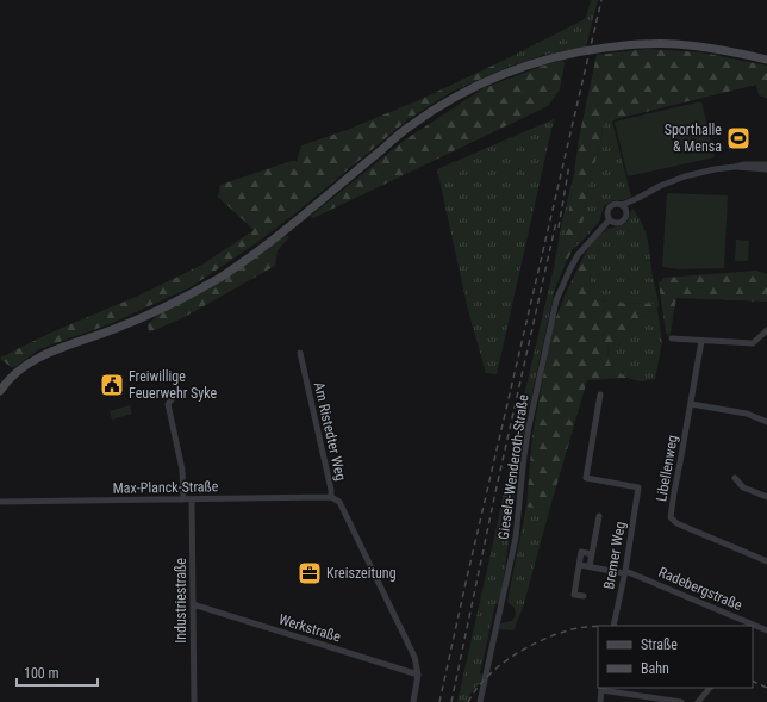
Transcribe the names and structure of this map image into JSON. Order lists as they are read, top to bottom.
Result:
{
  "streets": {
    "street": [
      "Am Ristedter Weg",
      "Giesela-Wenderoth-Straße",
      "Libellenweg",
      "Max-Planck-Straße",
      "Bremer Weg",
      "Radebergstraße",
      "Industriestraße",
      "Werkstraße"
    ]
  },
  "crossings": [
    ["Am Ristedter Weg", "Max-Planck-Straße"],
    ["Am Ristedter Weg", "Werkstraße"],
    ["Max-Planck-Straße", "Industriestraße"],
    ["Bremer Weg", "Radebergstraße"],
    ["Industriestraße", "Werkstraße"]
  ],
  "places": {
    "sports": ["Sporthalle & Mensa"],
    "public building": ["Freiwillige Feuerwehr Syke"],
    "office": ["Kreiszeitung"]
  },
  "legend": ["Straße", "Bahn"],
  "scale_bar": "100 m"
}
